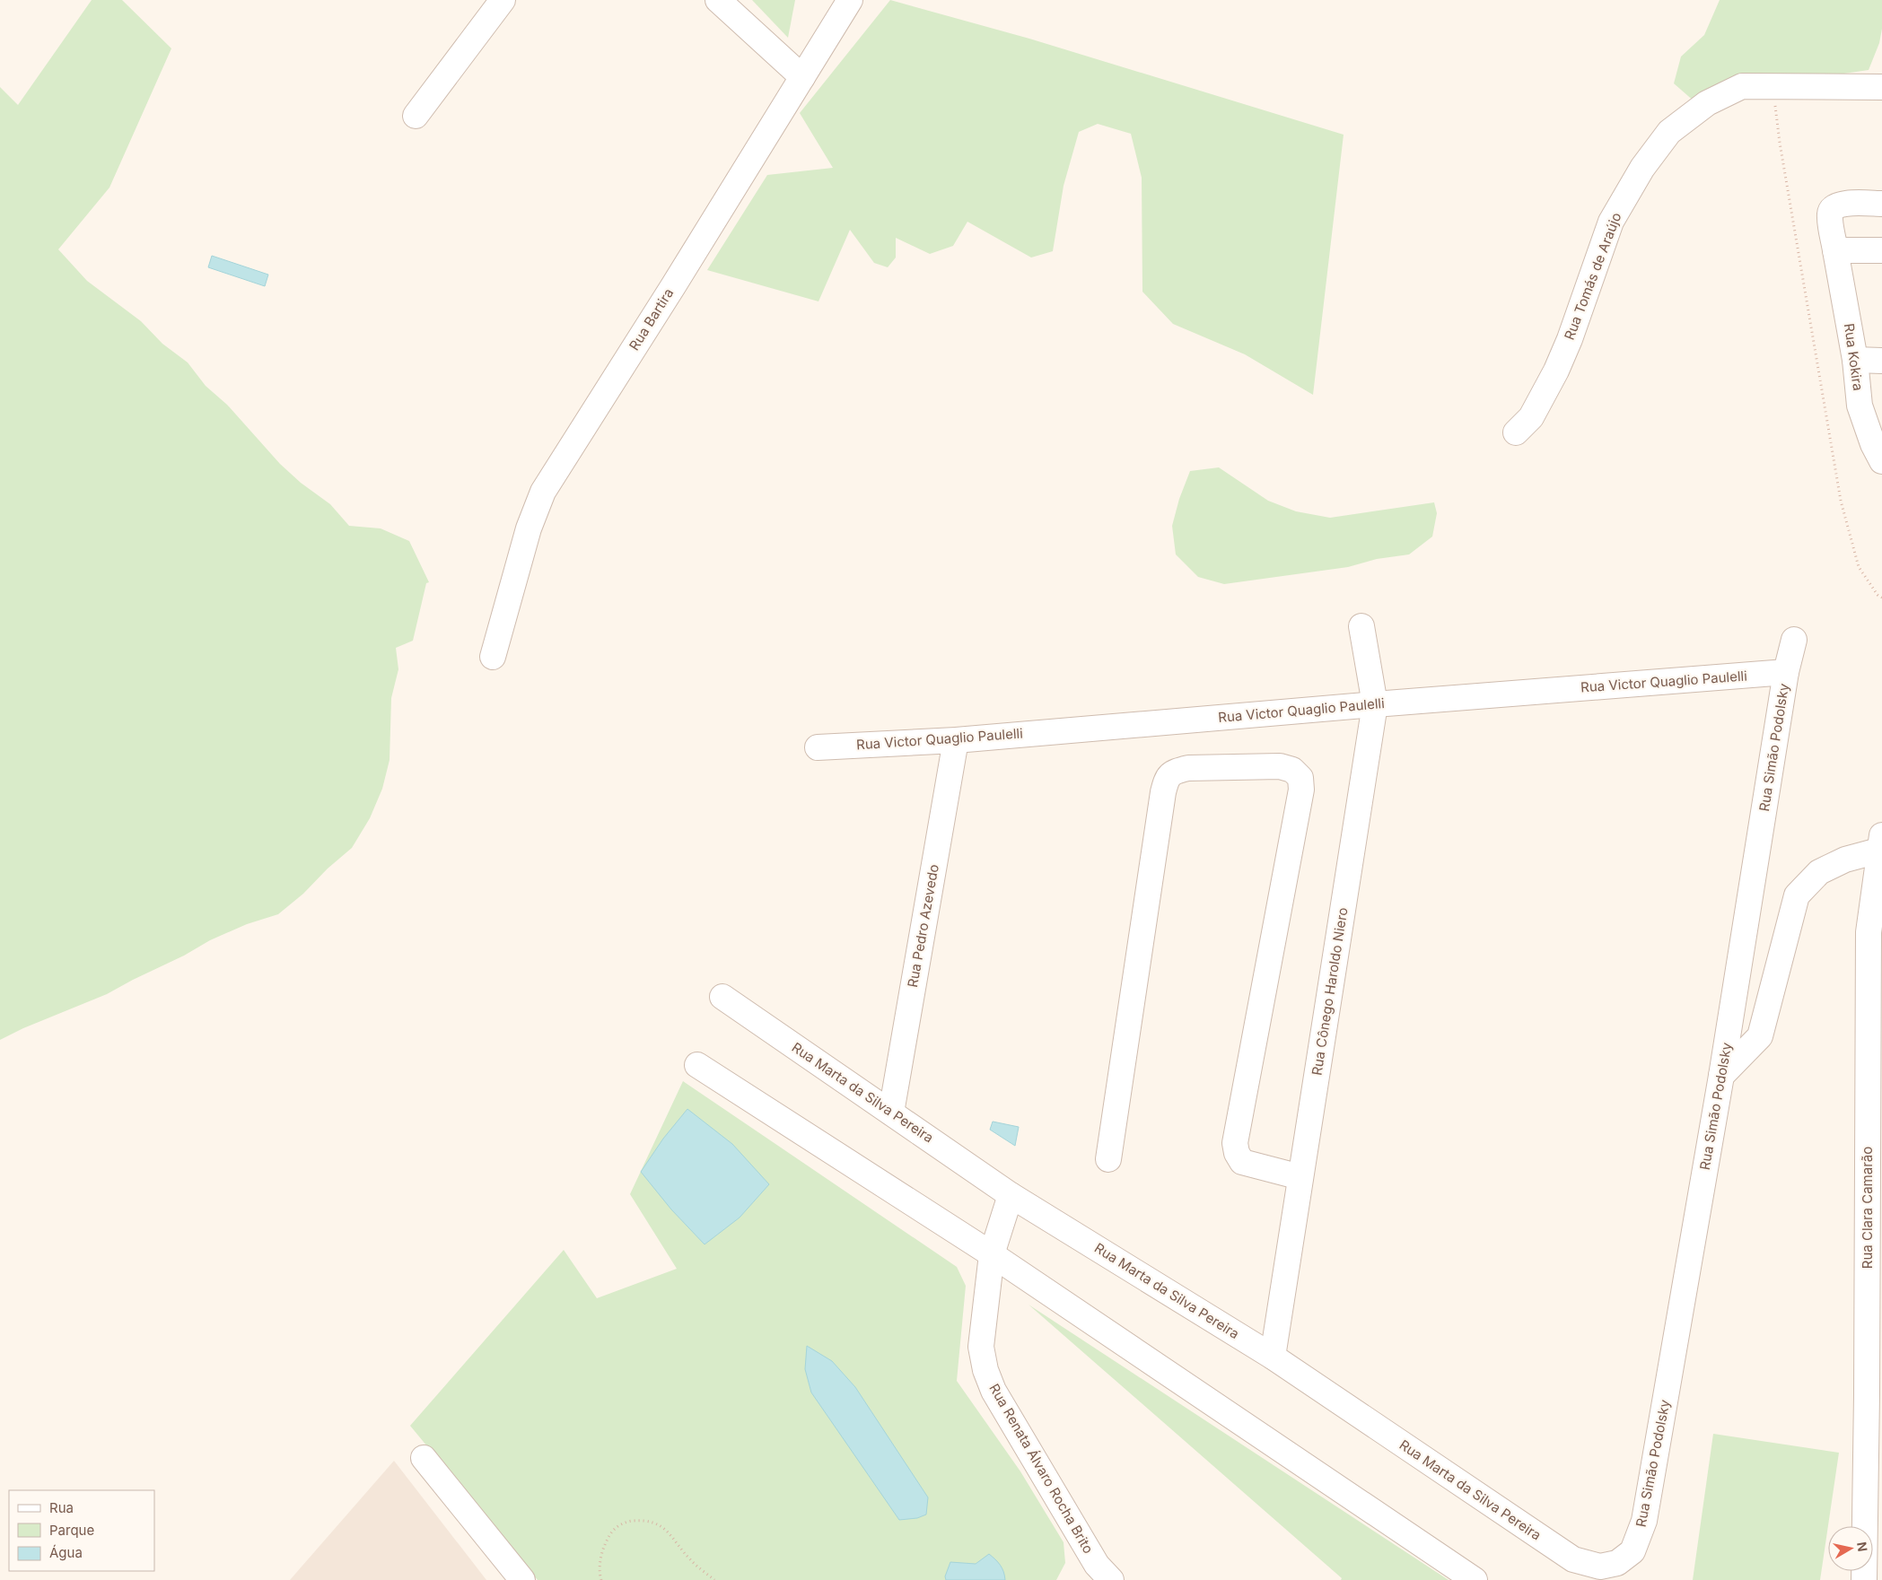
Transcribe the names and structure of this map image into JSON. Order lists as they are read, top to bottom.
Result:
{
  "streets": {
    "street": [
      "Rua Tomás de Araújo",
      "Rua Bartira",
      "Rua Kokira",
      "Rua Victor Quaglio Paulelli",
      "Rua Simão Podolsky",
      "Rua Pedro Azevedo",
      "Rua Cônego Haroldo Niero",
      "Rua Marta da Silva Pereira",
      "Rua Clara Camarão",
      "Rua Renata Álvaro Rocha Brito"
    ]
  },
  "crossings": [
    ["Rua Victor Quaglio Paulelli", "Rua Simão Podolsky"],
    ["Rua Victor Quaglio Paulelli", "Rua Pedro Azevedo"],
    ["Rua Victor Quaglio Paulelli", "Rua Cônego Haroldo Niero"],
    ["Rua Simão Podolsky", "Rua Marta da Silva Pereira"],
    ["Rua Pedro Azevedo", "Rua Marta da Silva Pereira"],
    ["Rua Cônego Haroldo Niero", "Rua Marta da Silva Pereira"],
    ["Rua Marta da Silva Pereira", "Rua Renata Álvaro Rocha Brito"]
  ],
  "legend": ["Rua", "Parque", "Água"],
  "north": "right"
}
